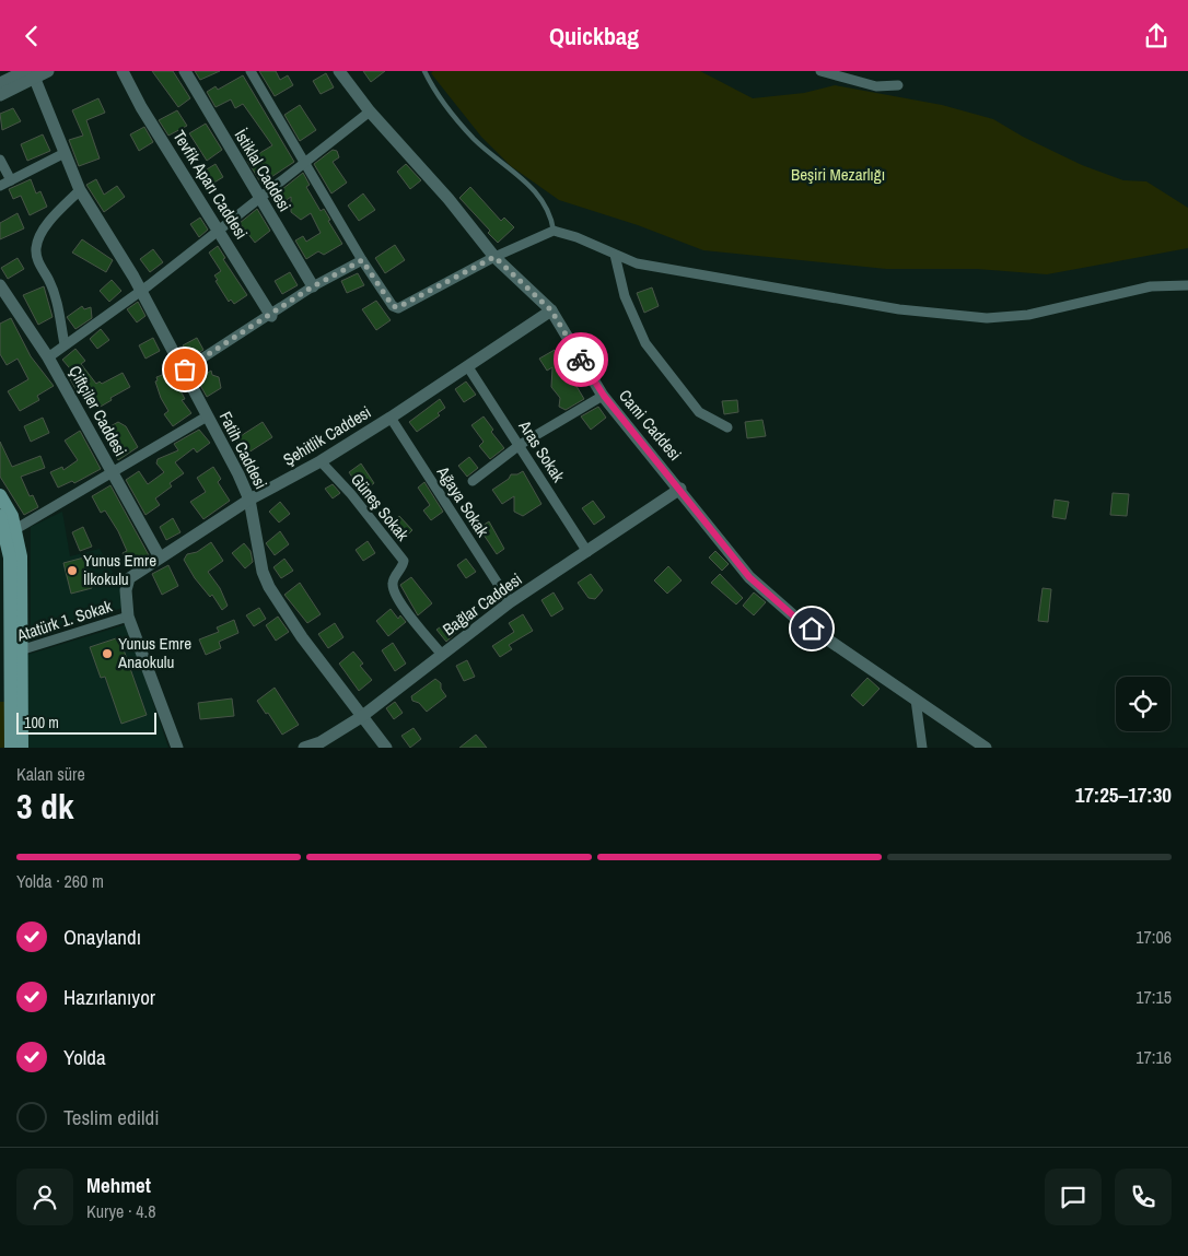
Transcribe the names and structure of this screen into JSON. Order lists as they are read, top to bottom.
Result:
{
  "streets": {
    "street": [
      "İstiklal Caddesi",
      "Tevfik Aparı Caddesi",
      "Çiftçiler Caddesi",
      "Cami Caddesi",
      "Şehitlik Caddesi",
      "Fatih Caddesi",
      "Aras Sokak",
      "Ağaya Sokak",
      "Güneş Sokak",
      "Bağlar Caddesi",
      "Atatürk 1. Sokak"
    ]
  },
  "crossings": [
    ["Çiftçiler Caddesi", "Şehitlik Caddesi"],
    ["Cami Caddesi", "Şehitlik Caddesi"],
    ["Cami Caddesi", "Bağlar Caddesi"],
    ["Şehitlik Caddesi", "Fatih Caddesi"],
    ["Şehitlik Caddesi", "Aras Sokak"],
    ["Şehitlik Caddesi", "Ağaya Sokak"],
    ["Şehitlik Caddesi", "Güneş Sokak"],
    ["Şehitlik Caddesi", "Atatürk 1. Sokak"],
    ["Fatih Caddesi", "Bağlar Caddesi"],
    ["Aras Sokak", "Bağlar Caddesi"],
    ["Ağaya Sokak", "Bağlar Caddesi"],
    ["Güneş Sokak", "Bağlar Caddesi"]
  ],
  "parks": ["Beşiri Mezarlığı"],
  "places": ["Yunus Emre İlkokulu", "Yunus Emre Anaokulu"],
  "scale_bar": "100 m",
  "page": {
    "header": "Quickbag",
    "scale": "100 m",
    "heading": ["3 dk", "Kalan süre", "17:25–17:30"],
    "panel": ["Mehmet", "Kurye · 4.8"],
    "bar": "Yolda · 260 m",
    "list": [
      ["Onaylandı", "17:06"],
      ["Hazırlanıyor", "17:15"],
      ["Yolda", "17:16"],
      "Teslim edildi"
    ]
  }
}
